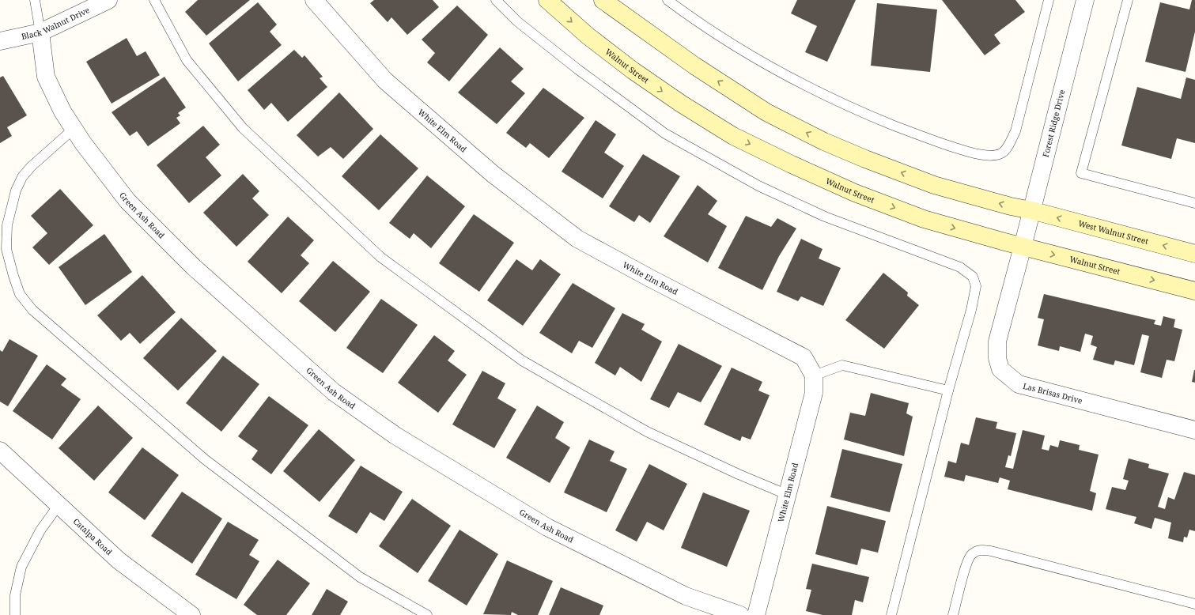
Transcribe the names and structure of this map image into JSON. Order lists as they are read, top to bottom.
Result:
{
  "streets": {
    "main road": ["Walnut Street", "West Walnut Street"],
    "street": [
      "Black Walnut Drive",
      "Forest Ridge Drive",
      "White Elm Road",
      "Green Ash Road",
      "Las Brisas Drive",
      "Catalpa Road"
    ]
  },
  "crossings": [
    ["Black Walnut Drive", "Green Ash Road"],
    ["Walnut Street", "Forest Ridge Drive"],
    ["Walnut Street", "Las Brisas Drive"],
    ["Forest Ridge Drive", "West Walnut Street"],
    ["Forest Ridge Drive", "Las Brisas Drive"]
  ],
  "one_way": ["West Walnut Street"]
}
